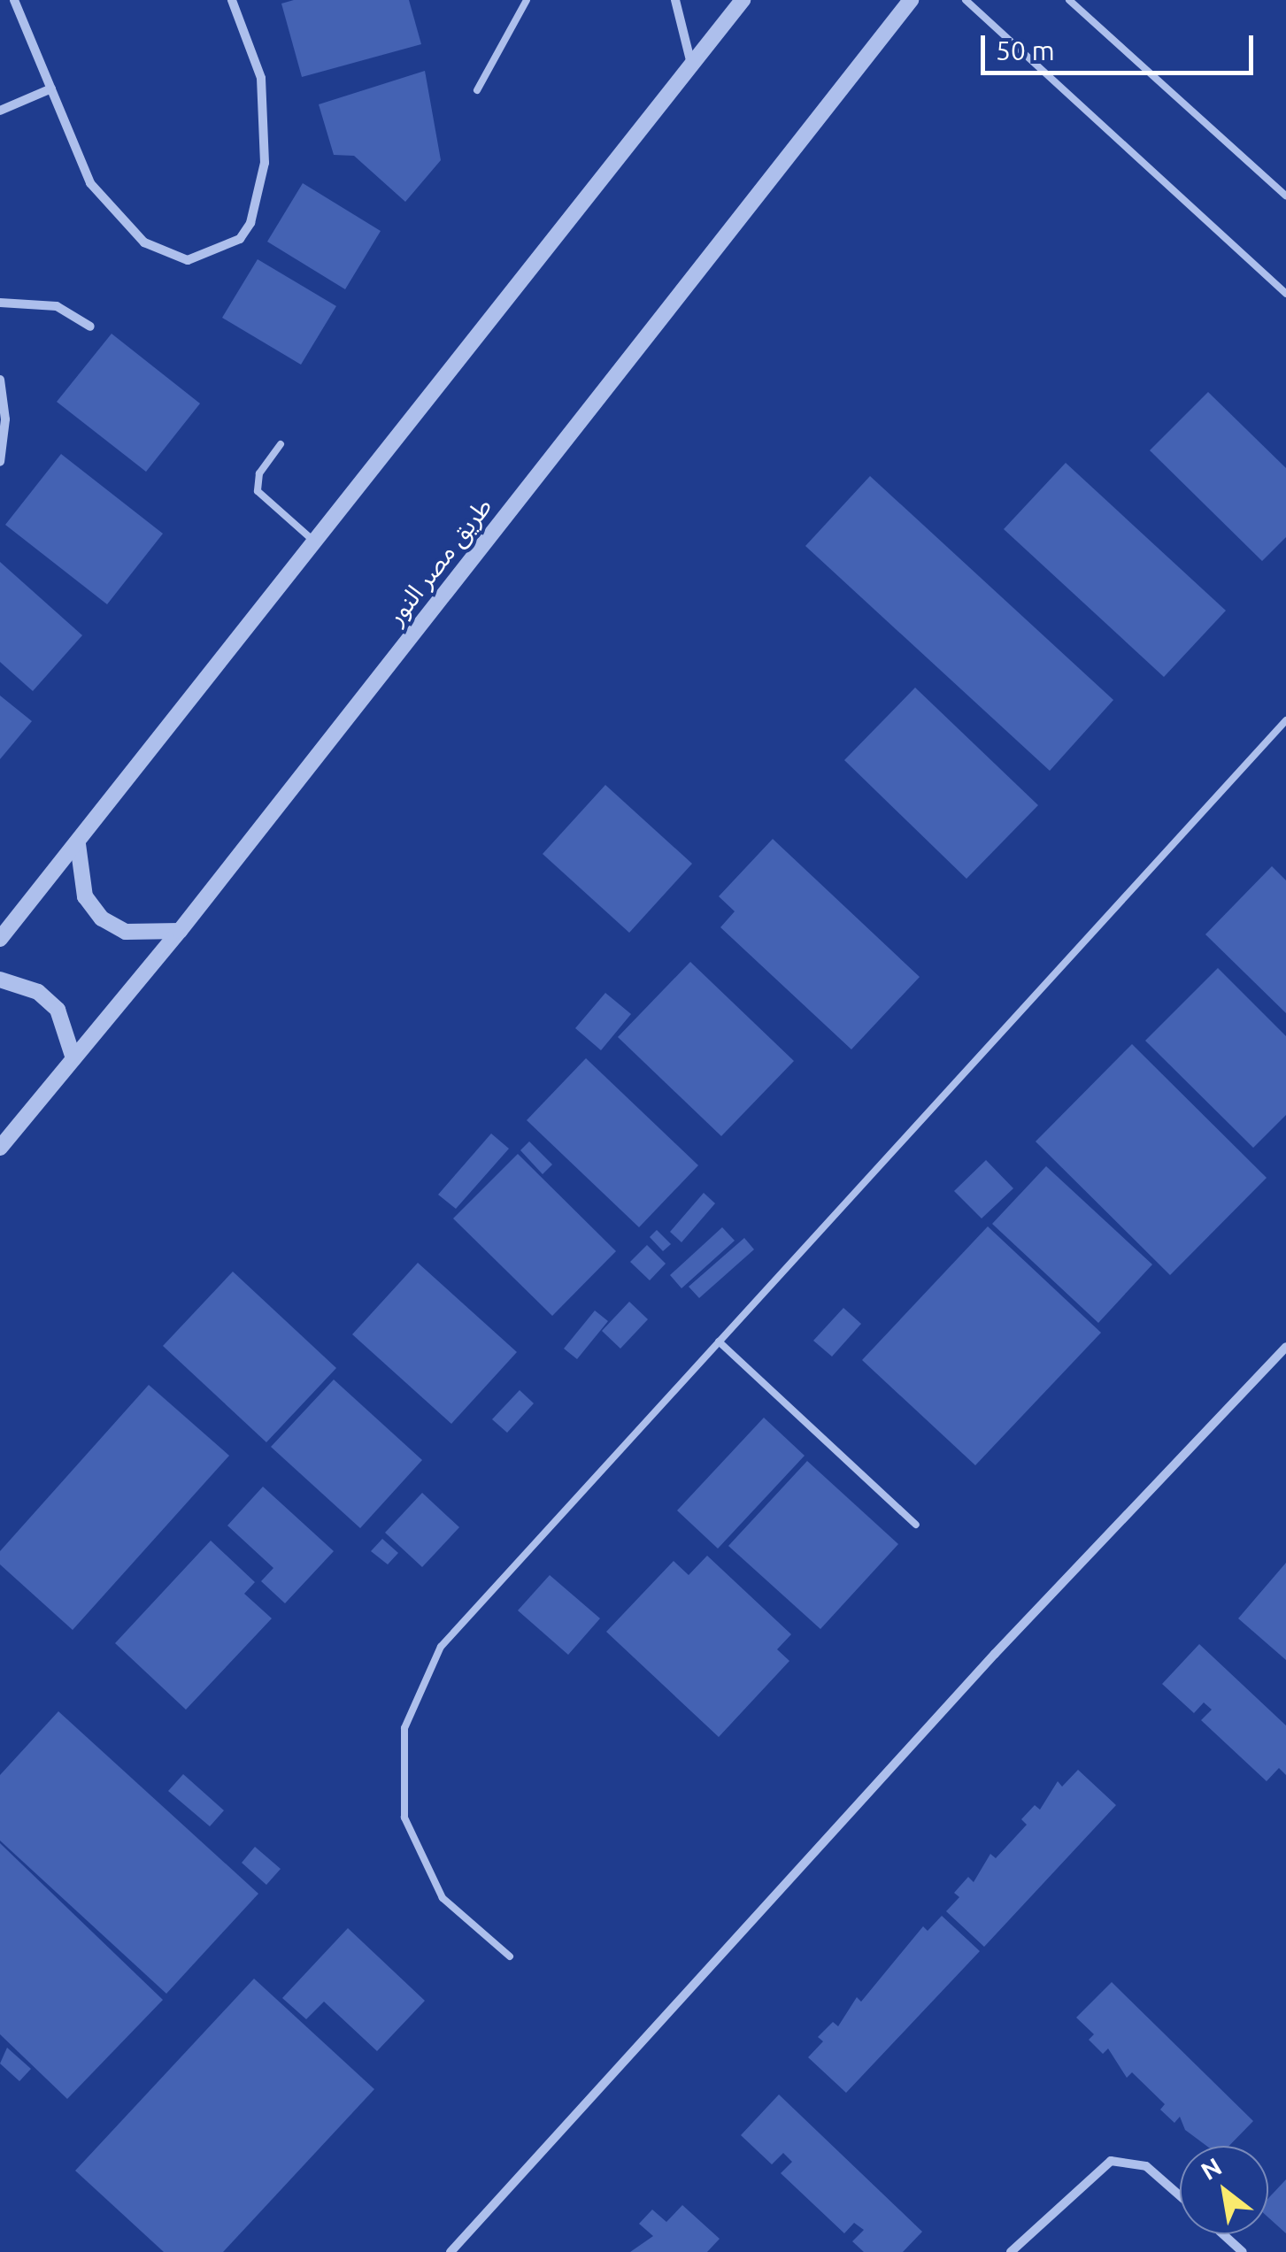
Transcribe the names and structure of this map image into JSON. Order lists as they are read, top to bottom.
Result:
{
  "streets": {
    "street": ["طريق مصر النور"]
  },
  "scale_bar": "50 m",
  "north": "top left"
}
